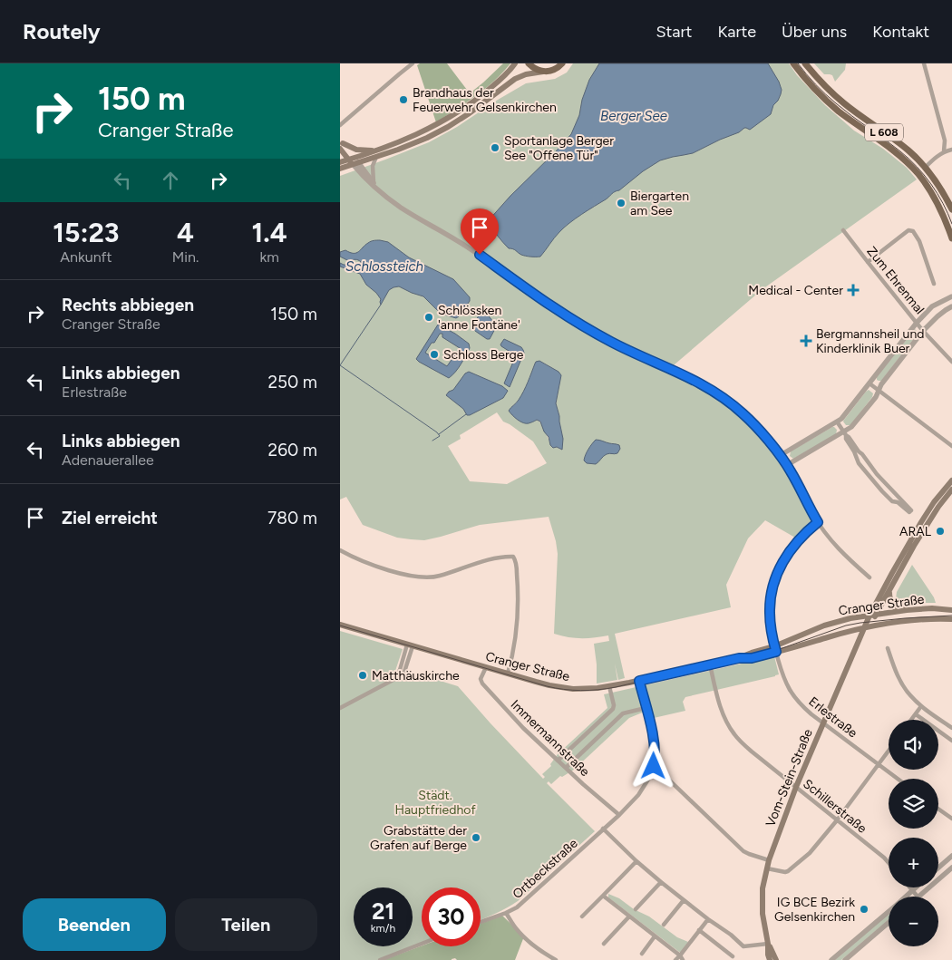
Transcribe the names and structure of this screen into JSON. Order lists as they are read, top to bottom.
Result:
{
  "streets": {
    "main road": ["L 608", "Cranger Straße", "Vom-Stein-Straße"],
    "street": [
      "Zum Ehrenmal",
      "Erlestraße",
      "Immermannstraße",
      "Schillerstraße",
      "Ortbeckstraße"
    ]
  },
  "crossings": [
    ["Cranger Straße", "Erlestraße"],
    ["Cranger Straße", "Immermannstraße"],
    ["Cranger Straße", "Vom-Stein-Straße"],
    ["Cranger Straße", "Schillerstraße"],
    ["Erlestraße", "Vom-Stein-Straße"],
    ["Immermannstraße", "Ortbeckstraße"],
    ["Vom-Stein-Straße", "Schillerstraße"]
  ],
  "water": ["Berger See", "Schlossteich"],
  "parks": ["Städt. Hauptfriedhof"],
  "places": {
    "other": [
      "Brandhaus der Feuerwehr Gelsenkirchen",
      "Sportanlage Berger See \"Offene Tür\"",
      "Biergarten am See",
      "Schlössken 'anne Fontäne'",
      "Schloss Berge",
      "ARAL",
      "Matthäuskirche",
      "Grabstätte der Grafen auf Berge",
      "IG BCE Bezirk Gelsenkirchen"
    ],
    "health": ["Medical - Center", "Bergmannsheil und Kinderklinik Buer"]
  },
  "page": {
    "header": "Routely",
    "nav": [
      "Start",
      "Karte",
      "Über uns",
      "Kontakt"
    ],
    "turn": ["150 m", "Cranger Straße"],
    "eta": [
      "15:23",
      "Ankunft",
      "4",
      "Min.",
      "1.4",
      "km"
    ],
    "list": [
      {
        "name": "Rechts abbiegen",
        "note": "Cranger Straße",
        "value": "150 m"
      },
      {
        "name": "Links abbiegen",
        "note": "Erlestraße",
        "value": "250 m"
      },
      {
        "name": "Links abbiegen",
        "note": "Adenauerallee",
        "value": "260 m"
      },
      {
        "name": "Ziel erreicht",
        "value": "780 m"
      }
    ],
    "map_buttons": ["+", "−"],
    "speed": "21 km/h",
    "limit": "30",
    "buttons": ["Beenden", "Teilen"]
  }
}
